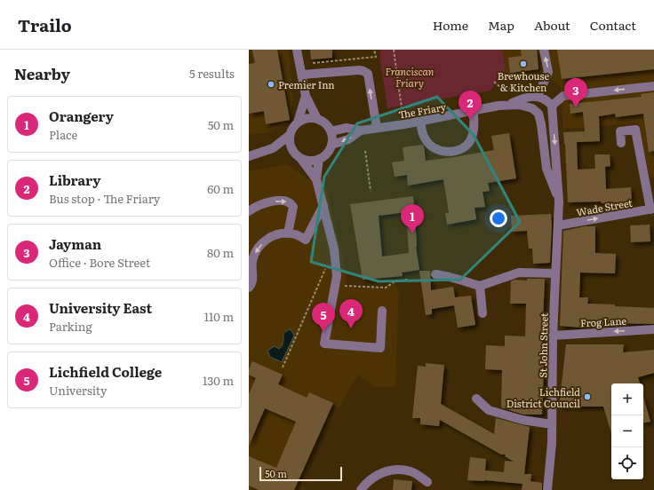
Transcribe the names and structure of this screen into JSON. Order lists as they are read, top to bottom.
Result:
{
  "streets": {
    "street": [
      "The Friary",
      "Wade Street",
      "Frog Lane",
      "St John Street"
    ]
  },
  "crossings": [
    ["The Friary", "St John Street"],
    ["Wade Street", "St John Street"],
    ["Frog Lane", "St John Street"]
  ],
  "one_way": ["Wade Street", "Frog Lane"],
  "parks": ["Franciscan Friary"],
  "places": ["Brewhouse & Kitchen", "Premier Inn", "Lichfield District Council"],
  "scale_bar": "50 m",
  "page": {
    "header": "Trailo",
    "nav": [
      "Home",
      "Map",
      "About",
      "Contact"
    ],
    "heading": ["Nearby", "5 results"],
    "pins": [
      "3",
      "2",
      "1",
      "4",
      "5"
    ],
    "list": [
      {
        "mark": "1",
        "name": "Orangery",
        "note": "Place",
        "value": "50 m"
      },
      {
        "mark": "2",
        "name": "Library",
        "note": "Bus stop · The Friary",
        "value": "60 m"
      },
      {
        "mark": "3",
        "name": "Jayman",
        "note": "Office · Bore Street",
        "value": "80 m"
      },
      {
        "mark": "4",
        "name": "University East",
        "note": "Parking",
        "value": "110 m"
      },
      {
        "mark": "5",
        "name": "Lichfield College",
        "note": "University",
        "value": "130 m"
      }
    ],
    "map_buttons": ["+", "−"],
    "scale": "50 m"
  }
}
